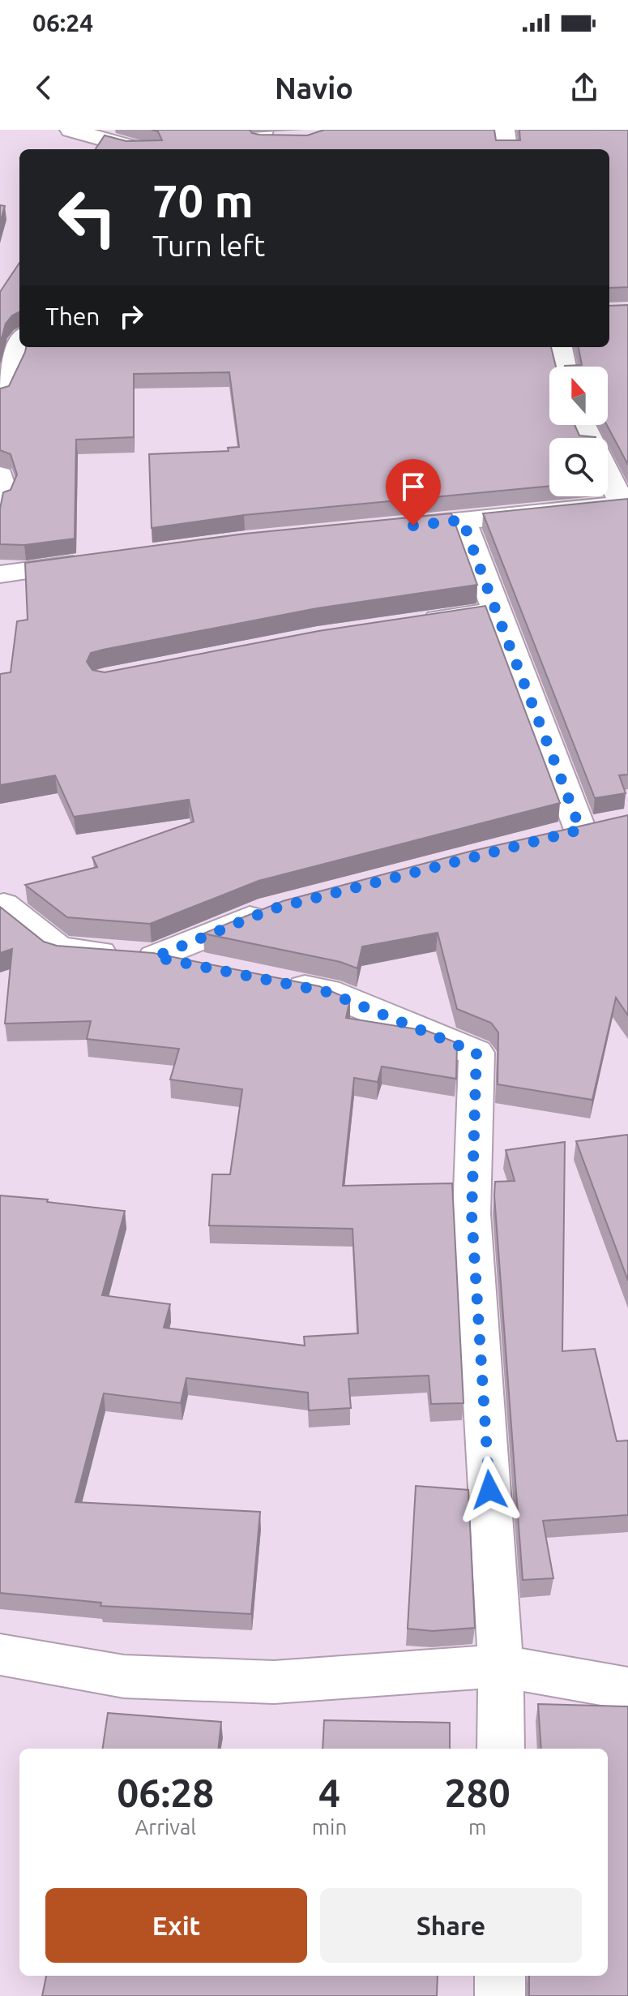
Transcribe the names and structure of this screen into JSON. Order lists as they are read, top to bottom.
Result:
{
  "north": "top",
  "page": {
    "status": "06:24",
    "header": "Navio",
    "turn": ["70 m", "Turn left"],
    "then": "Then",
    "eta": [
      "06:28",
      "Arrival",
      "4",
      "min",
      "280",
      "m"
    ],
    "buttons": ["Exit", "Share"]
  }
}
